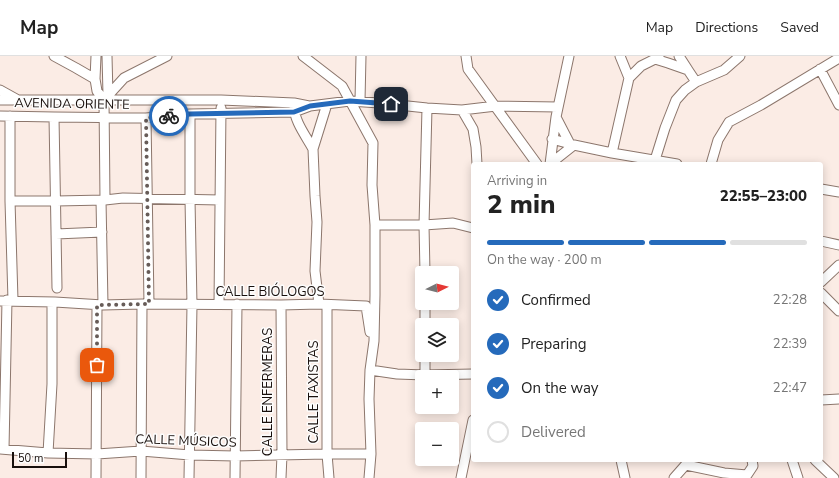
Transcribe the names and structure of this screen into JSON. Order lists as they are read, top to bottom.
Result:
{
  "streets": {
    "street": [
      "AVENIDA ORIENTE",
      "CALLE BIÓLOGOS",
      "CALLE ENFERMERAS",
      "CALLE TAXISTAS",
      "CALLE MÚSICOS"
    ]
  },
  "crossings": [
    ["CALLE BIÓLOGOS", "CALLE ENFERMERAS"],
    ["CALLE BIÓLOGOS", "CALLE TAXISTAS"],
    ["CALLE BIÓLOGOS", "CALLE MÚSICOS"],
    ["CALLE ENFERMERAS", "CALLE MÚSICOS"],
    ["CALLE TAXISTAS", "CALLE MÚSICOS"]
  ],
  "scale_bar": "50 m",
  "north": "right",
  "page": {
    "header": "Map",
    "nav": ["Map", "Directions", "Saved"],
    "heading": ["2 min", "Arriving in", "22:55–23:00"],
    "bar": "On the way · 200 m",
    "map_buttons": ["+", "−"],
    "list": [
      ["Confirmed", "22:28"],
      ["Preparing", "22:39"],
      ["On the way", "22:47"],
      "Delivered"
    ],
    "scale": "50 m"
  }
}
